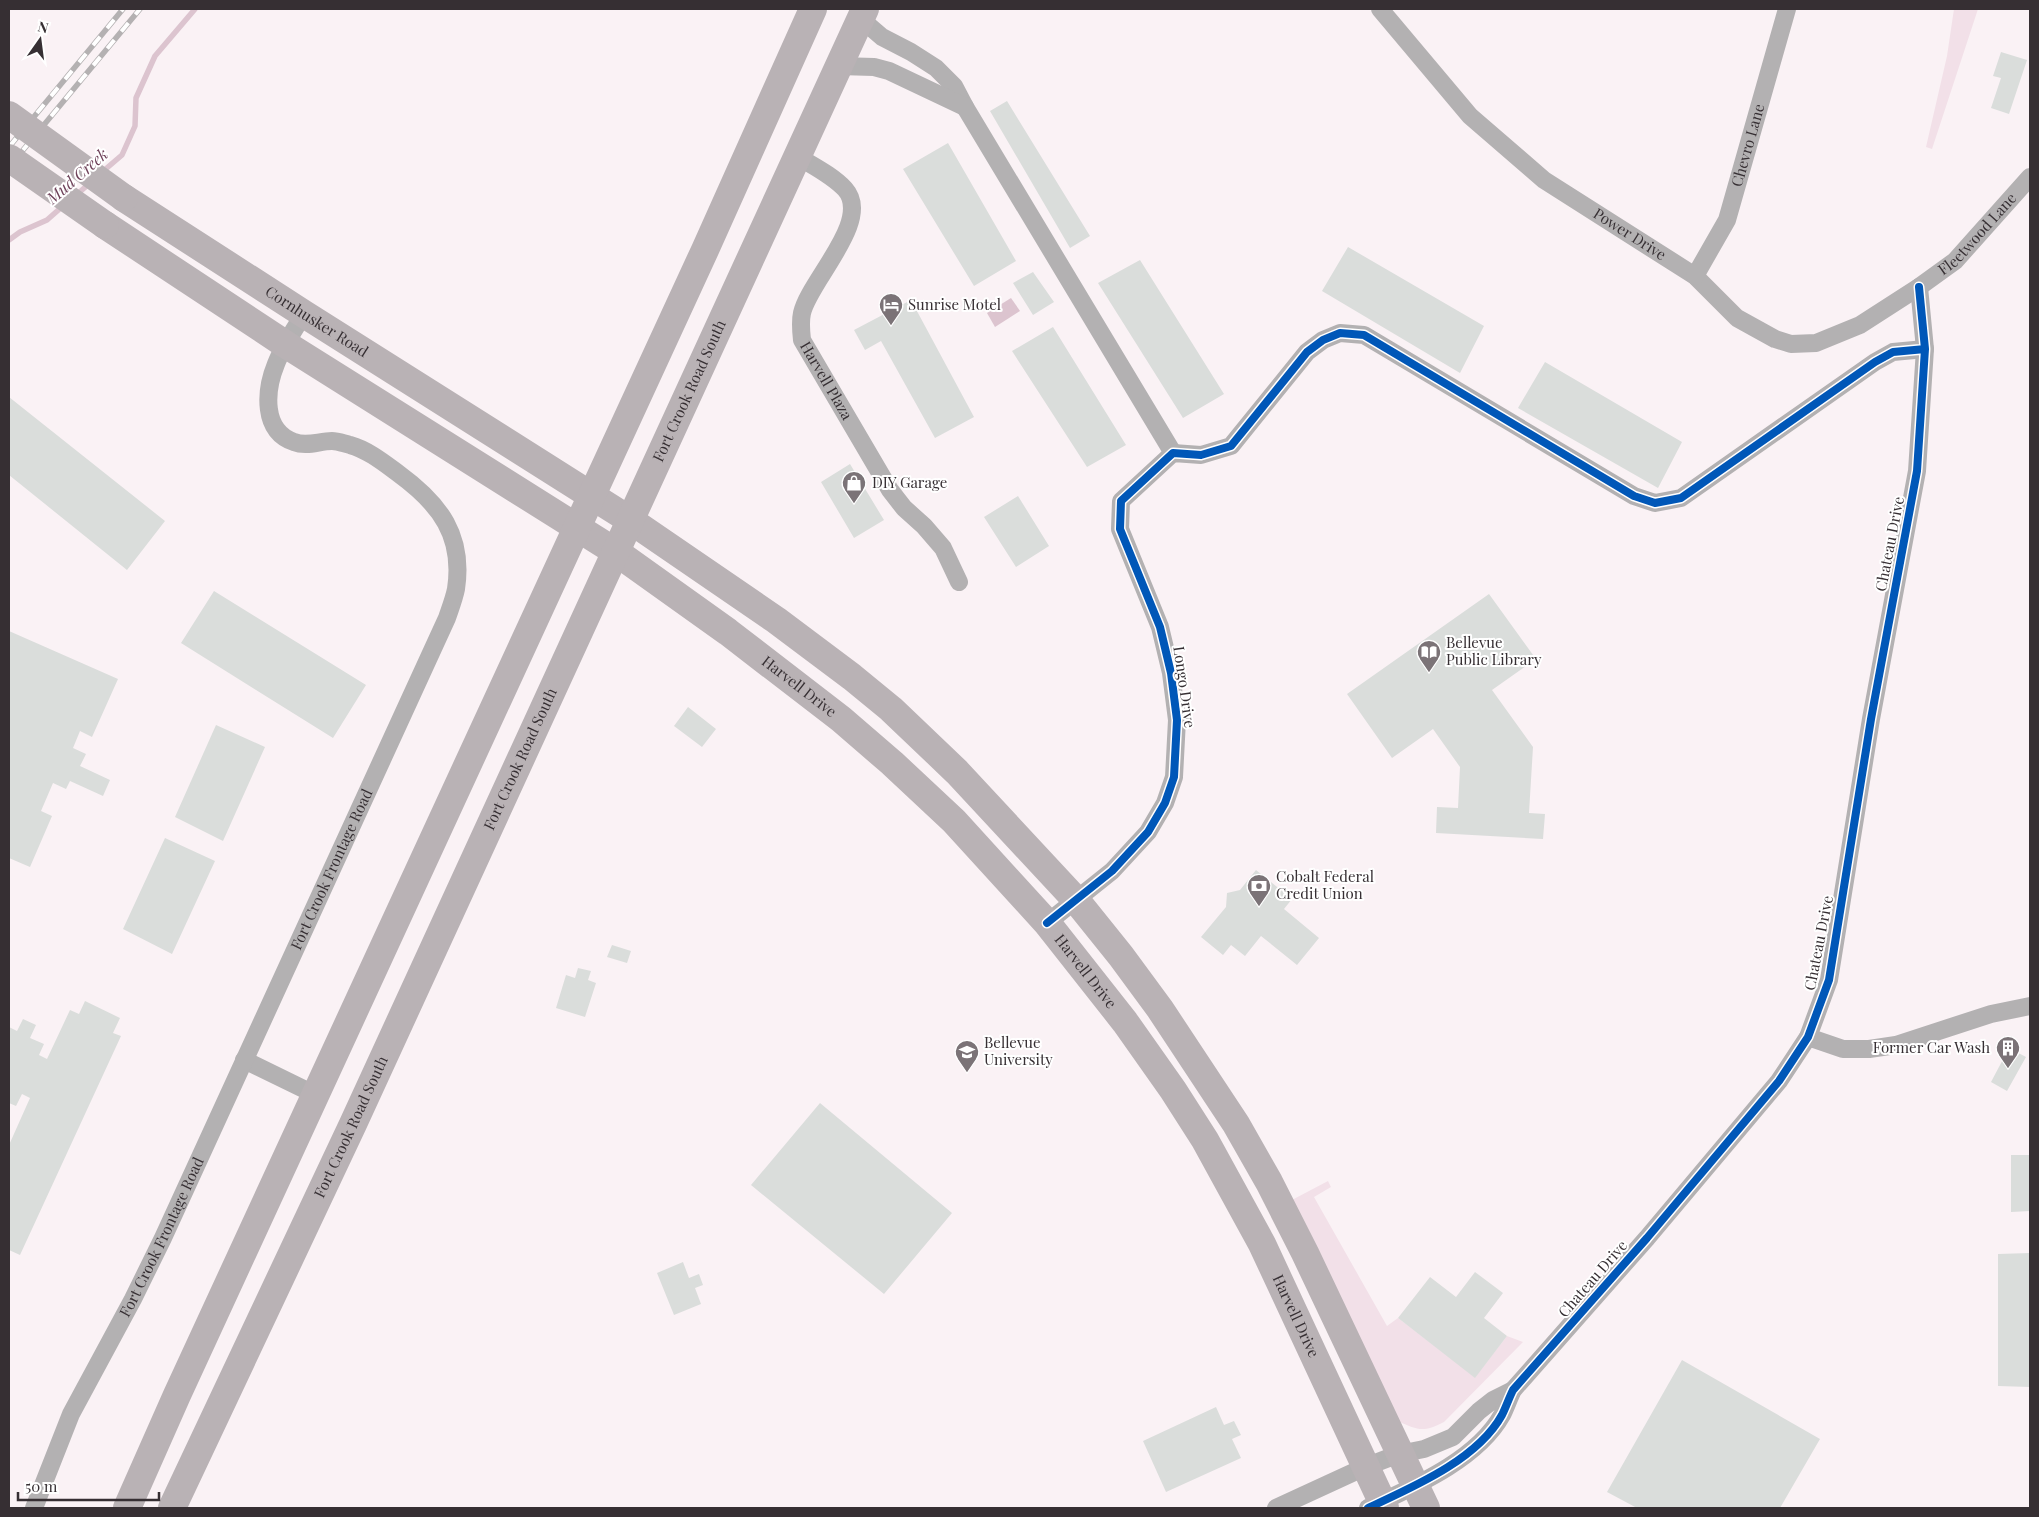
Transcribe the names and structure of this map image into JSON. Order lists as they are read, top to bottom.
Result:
{
  "streets": {
    "main road": ["Cornhusker Road", "Fort Crook Road South", "Harvell Drive"],
    "street": [
      "Chevro Lane",
      "Fleetwood Lane",
      "Power Drive",
      "Harvell Plaza",
      "Chateau Drive",
      "Longo Drive",
      "Fort Crook Frontage Road"
    ]
  },
  "crossings": [
    ["Chevro Lane", "Power Drive"],
    ["Fleetwood Lane", "Power Drive"],
    ["Fleetwood Lane", "Chateau Drive"],
    ["Power Drive", "Chateau Drive"],
    ["Cornhusker Road", "Fort Crook Road South"],
    ["Cornhusker Road", "Fort Crook Frontage Road"],
    ["Harvell Plaza", "Fort Crook Road South"],
    ["Fort Crook Road South", "Harvell Drive"],
    ["Chateau Drive", "Harvell Drive"],
    ["Harvell Drive", "Longo Drive"]
  ],
  "water": ["Mud Creek"],
  "places": {
    "hotel": ["Sunrise Motel"],
    "shop": ["DIY Garage"],
    "library": ["Bellevue Public Library"],
    "bank": ["Cobalt Federal Credit Union"],
    "building": ["Former Car Wash"],
    "school or university": ["Bellevue University"]
  },
  "scale_bar": "50 m",
  "north": "top"
}
